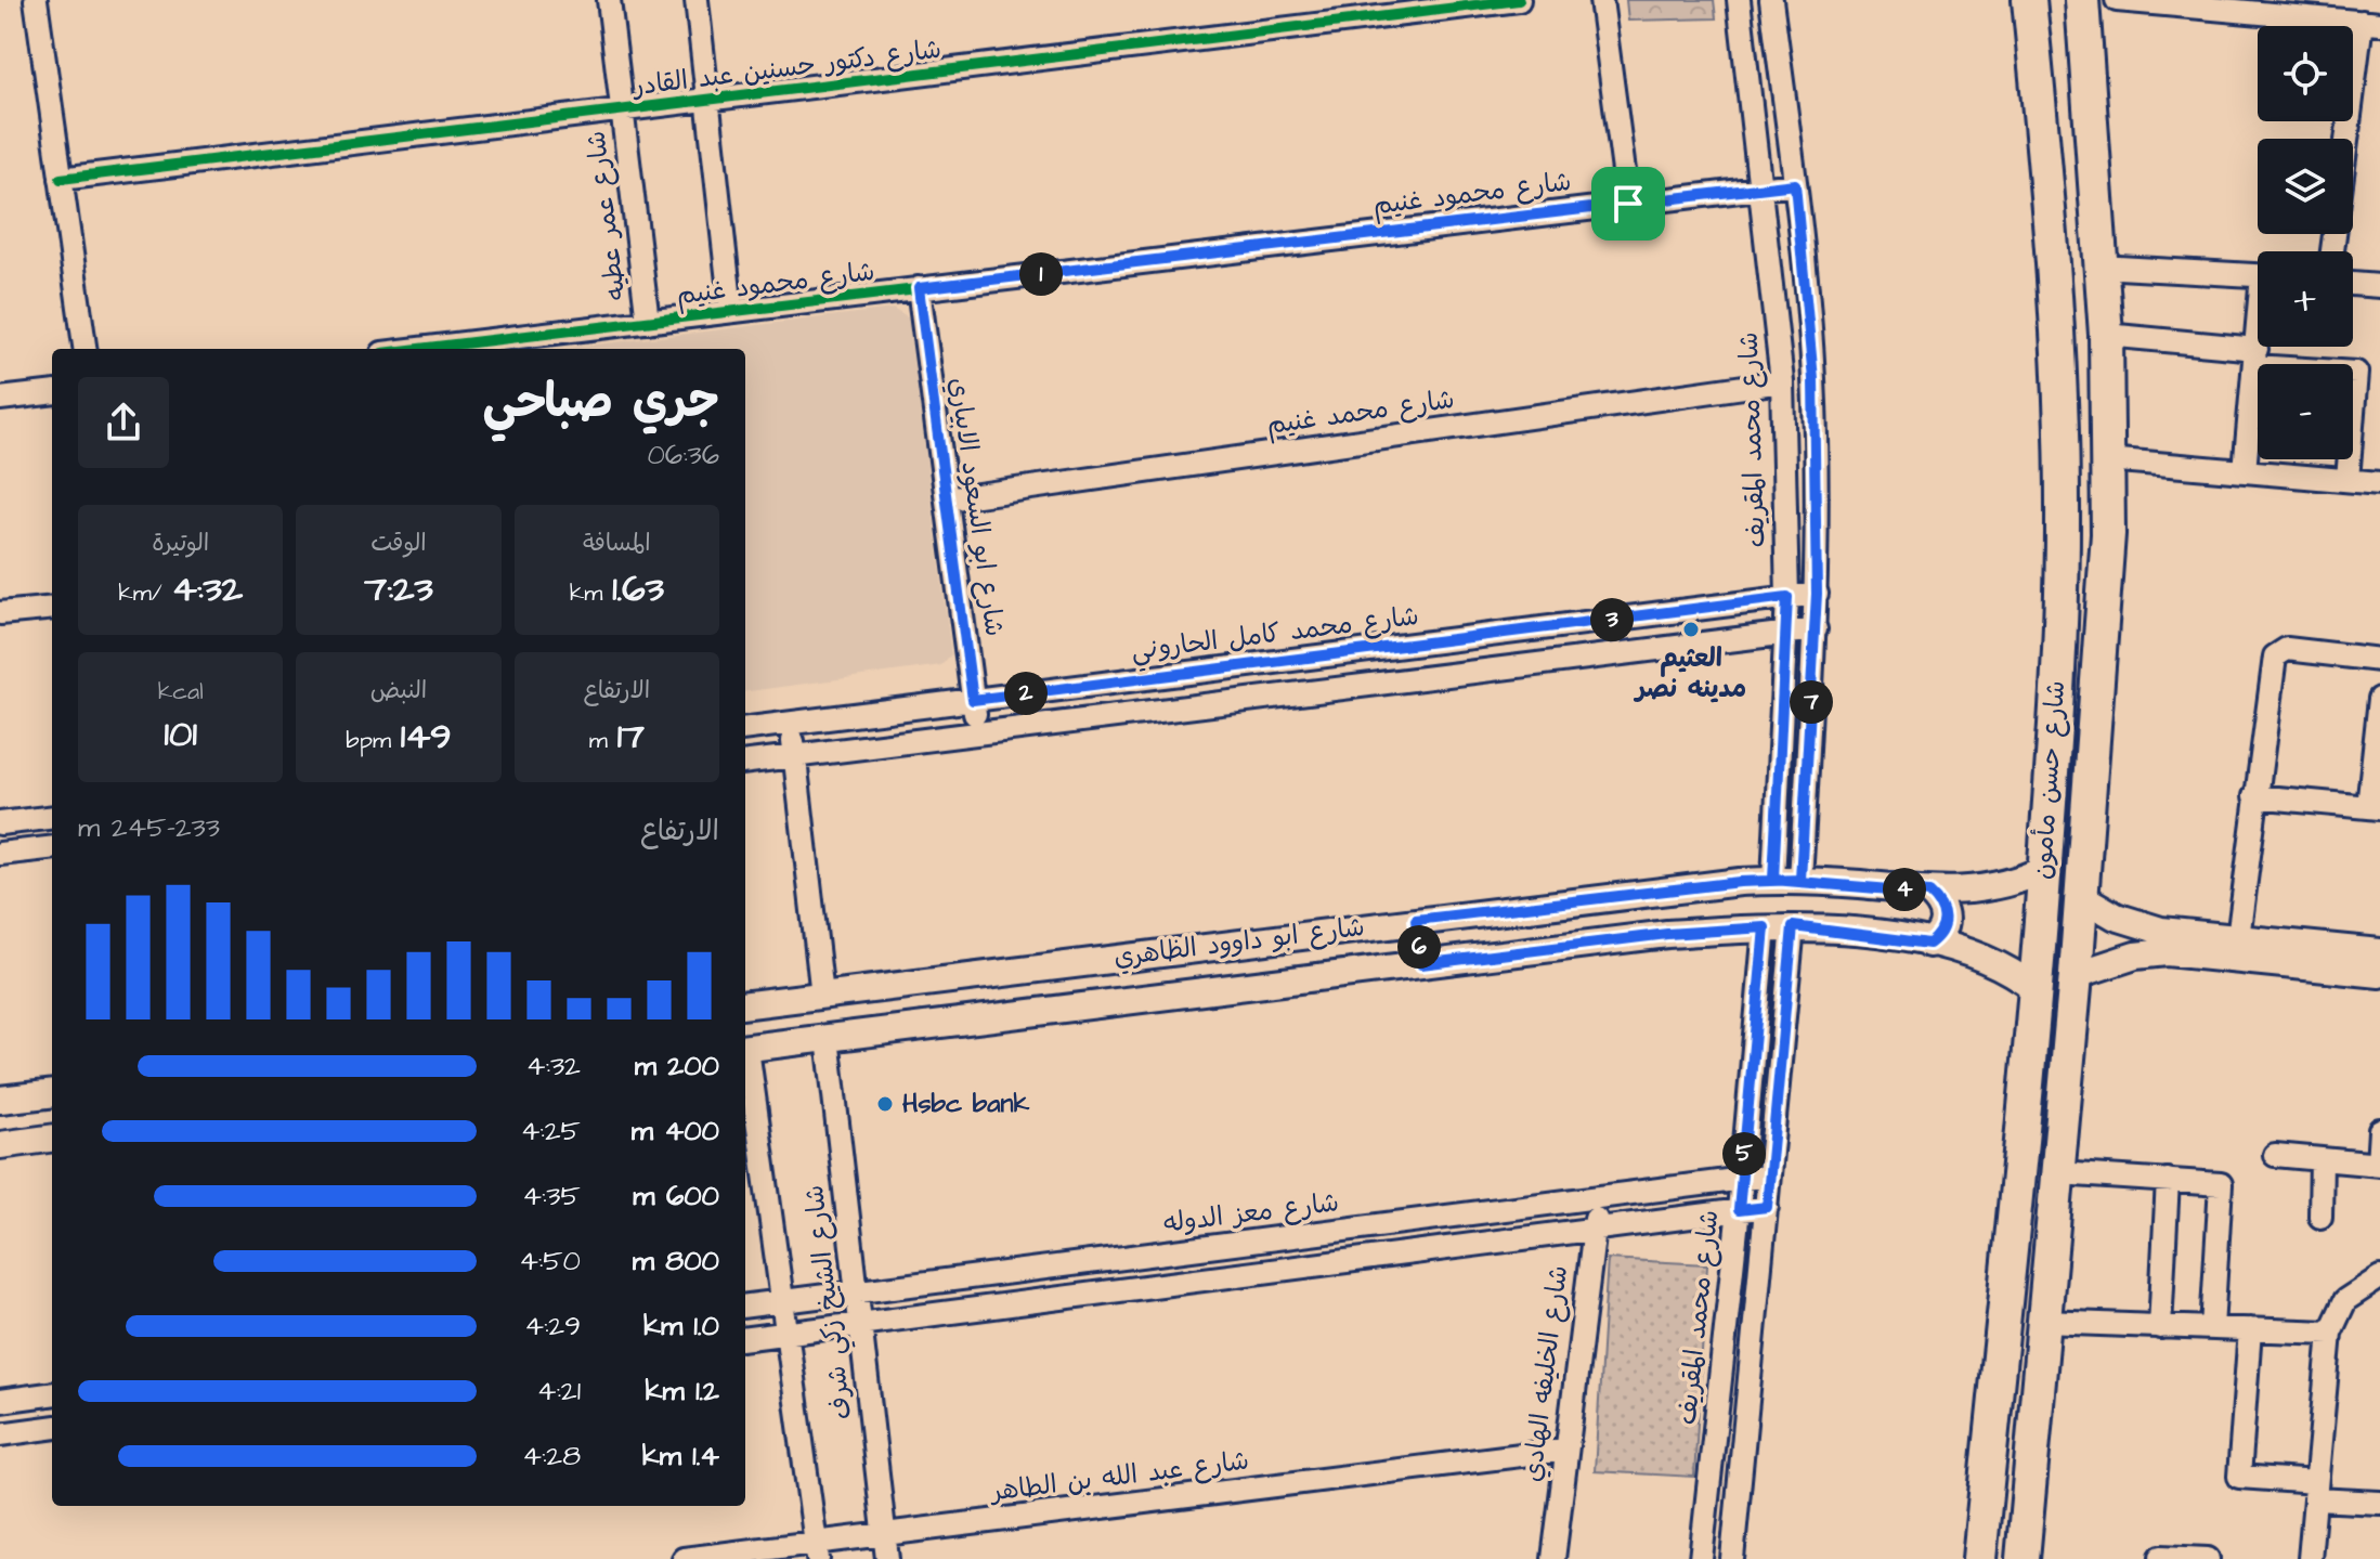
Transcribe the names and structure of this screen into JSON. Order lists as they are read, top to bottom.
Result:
{
  "streets": {
    "main road": ["شارع حسن مأمون"],
    "street": [
      "شارع دكتور حسنين عبد القادر",
      "شارع محمود غنيم",
      "شارع عمر عطيه",
      "شارع محمد غنيم",
      "شارع محمد المقريف",
      "شارع ابو السعود الابياري",
      "شارع محمد كامل الحاروني",
      "شارع ابو داوود الظاهري",
      "شارع معز الدوله",
      "شارع الشيخ زكي شرف",
      "شارع الخليفه الهادي",
      "شارع عبد الله بن الطاهر"
    ]
  },
  "crossings": [
    ["شارع دكتور حسنين عبد القادر", "شارع عمر عطيه"],
    ["شارع محمود غنيم", "شارع عمر عطيه"],
    ["شارع محمود غنيم", "شارع محمد المقريف"],
    ["شارع محمود غنيم", "شارع ابو السعود الابياري"],
    ["شارع محمد غنيم", "شارع محمد المقريف"],
    ["شارع محمد غنيم", "شارع ابو السعود الابياري"],
    ["شارع محمد المقريف", "شارع محمد كامل الحاروني"],
    ["شارع محمد المقريف", "شارع ابو داوود الظاهري"],
    ["شارع محمد المقريف", "شارع معز الدوله"],
    ["شارع ابو السعود الابياري", "شارع محمد كامل الحاروني"],
    ["شارع حسن مأمون", "شارع ابو داوود الظاهري"],
    ["شارع ابو داوود الظاهري", "شارع الشيخ زكي شرف"],
    ["شارع معز الدوله", "شارع الشيخ زكي شرف"],
    ["شارع معز الدوله", "شارع الخليفه الهادي"],
    ["شارع الشيخ زكي شرف", "شارع عبد الله بن الطاهر"],
    ["شارع الخليفه الهادي", "شارع عبد الله بن الطاهر"]
  ],
  "places": ["العثيم مدينه نصر", "Hsbc bank"],
  "page": {
    "map_buttons": ["+", "−"],
    "pins": [
      "1",
      "3",
      "2",
      "7",
      "4",
      "6",
      "5"
    ],
    "heading": ["جري صباحي", "06:36"],
    "stats": [
      ["المسافة", "1.63 km"],
      ["الوقت", "7:23"],
      ["الوتيرة", "4:32 /km"],
      ["الارتفاع", "17 m"],
      ["النبض", "149 bpm"],
      ["kcal", "101"]
    ],
    "chart": ["الارتفاع", "233–245 m"],
    "list": [
      {
        "name": "200 m",
        "note": "4:32"
      },
      {
        "name": "400 m",
        "note": "4:25"
      },
      {
        "name": "600 m",
        "note": "4:35"
      },
      {
        "name": "800 m",
        "note": "4:50"
      },
      {
        "name": "1.0 km",
        "note": "4:29"
      },
      {
        "name": "1.2 km",
        "note": "4:21"
      },
      {
        "name": "1.4 km",
        "note": "4:28"
      }
    ]
  }
}
